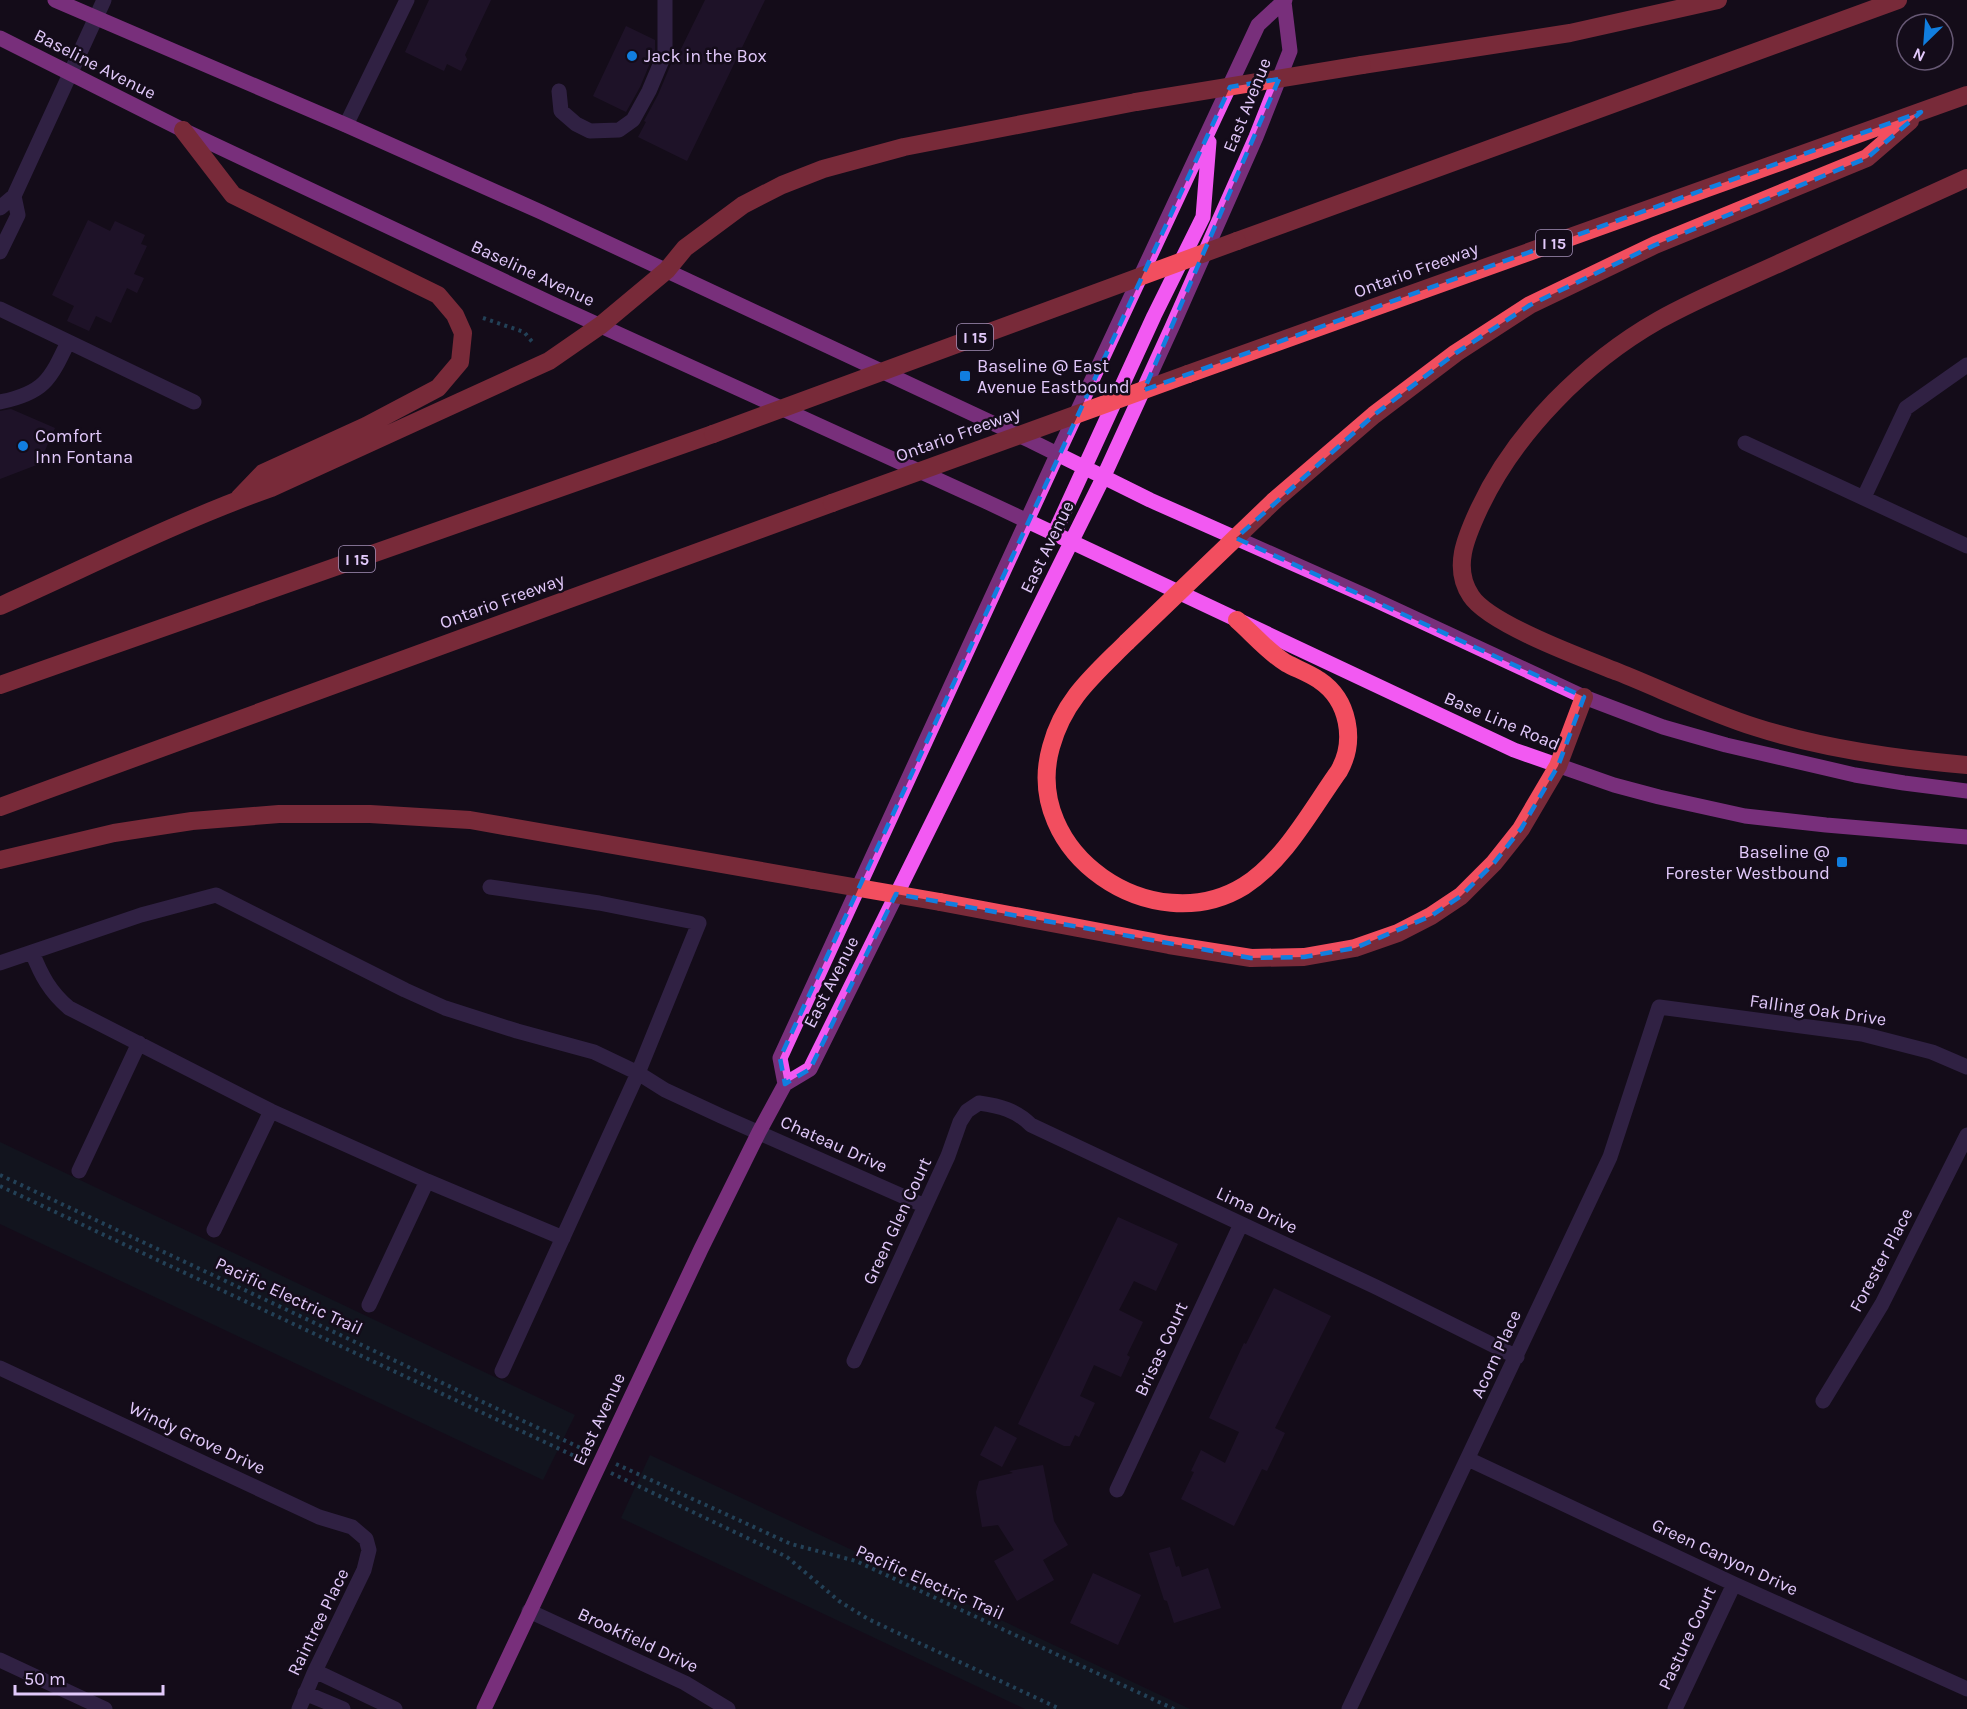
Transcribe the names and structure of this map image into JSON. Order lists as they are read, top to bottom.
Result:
{
  "streets": {
    "highway": ["I 15", "Ontario Freeway"],
    "main road": ["Baseline Avenue", "East Avenue", "Base Line Road"],
    "street": [
      "Falling Oak Drive",
      "Chateau Drive",
      "Lima Drive",
      "Green Glen Court",
      "Forester Place",
      "Brisas Court",
      "Acorn Place",
      "Windy Grove Drive",
      "Green Canyon Drive",
      "Raintree Place",
      "Pasture Court",
      "Brookfield Drive"
    ],
    "path": ["Pacific Electric Trail"]
  },
  "crossings": [
    ["Baseline Avenue", "East Avenue"],
    ["Baseline Avenue", "Base Line Road"],
    ["East Avenue", "Base Line Road"],
    ["East Avenue", "Chateau Drive"],
    ["East Avenue", "Brookfield Drive"],
    ["Falling Oak Drive", "Acorn Place"],
    ["Chateau Drive", "Green Glen Court"],
    ["Lima Drive", "Green Glen Court"],
    ["Lima Drive", "Brisas Court"],
    ["Lima Drive", "Acorn Place"],
    ["Acorn Place", "Green Canyon Drive"],
    ["Windy Grove Drive", "Raintree Place"],
    ["Green Canyon Drive", "Pasture Court"]
  ],
  "places": {
    "other": ["Jack in the Box", "Comfort Inn Fontana"],
    "transit": ["Baseline @ East Avenue Eastbound", "Baseline @ Forester Westbound"]
  },
  "scale_bar": "50 m",
  "north": "bottom left"
}
